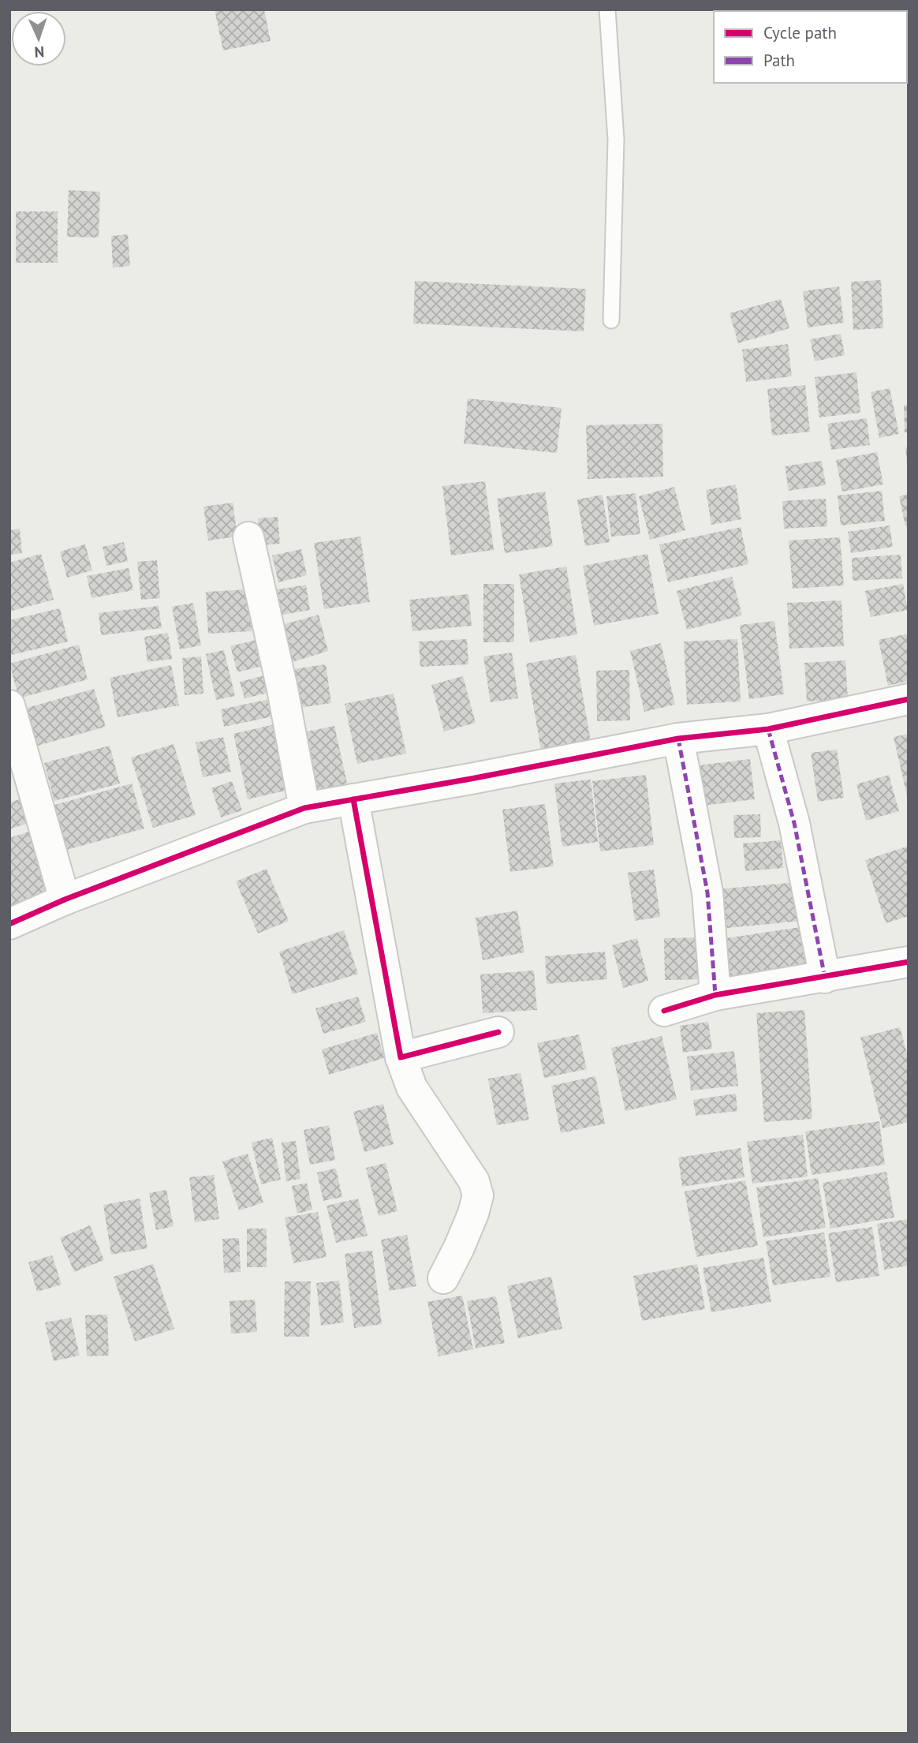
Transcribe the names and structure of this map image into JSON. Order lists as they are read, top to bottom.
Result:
{
  "legend": ["Cycle path", "Path"],
  "north": "bottom"
}
